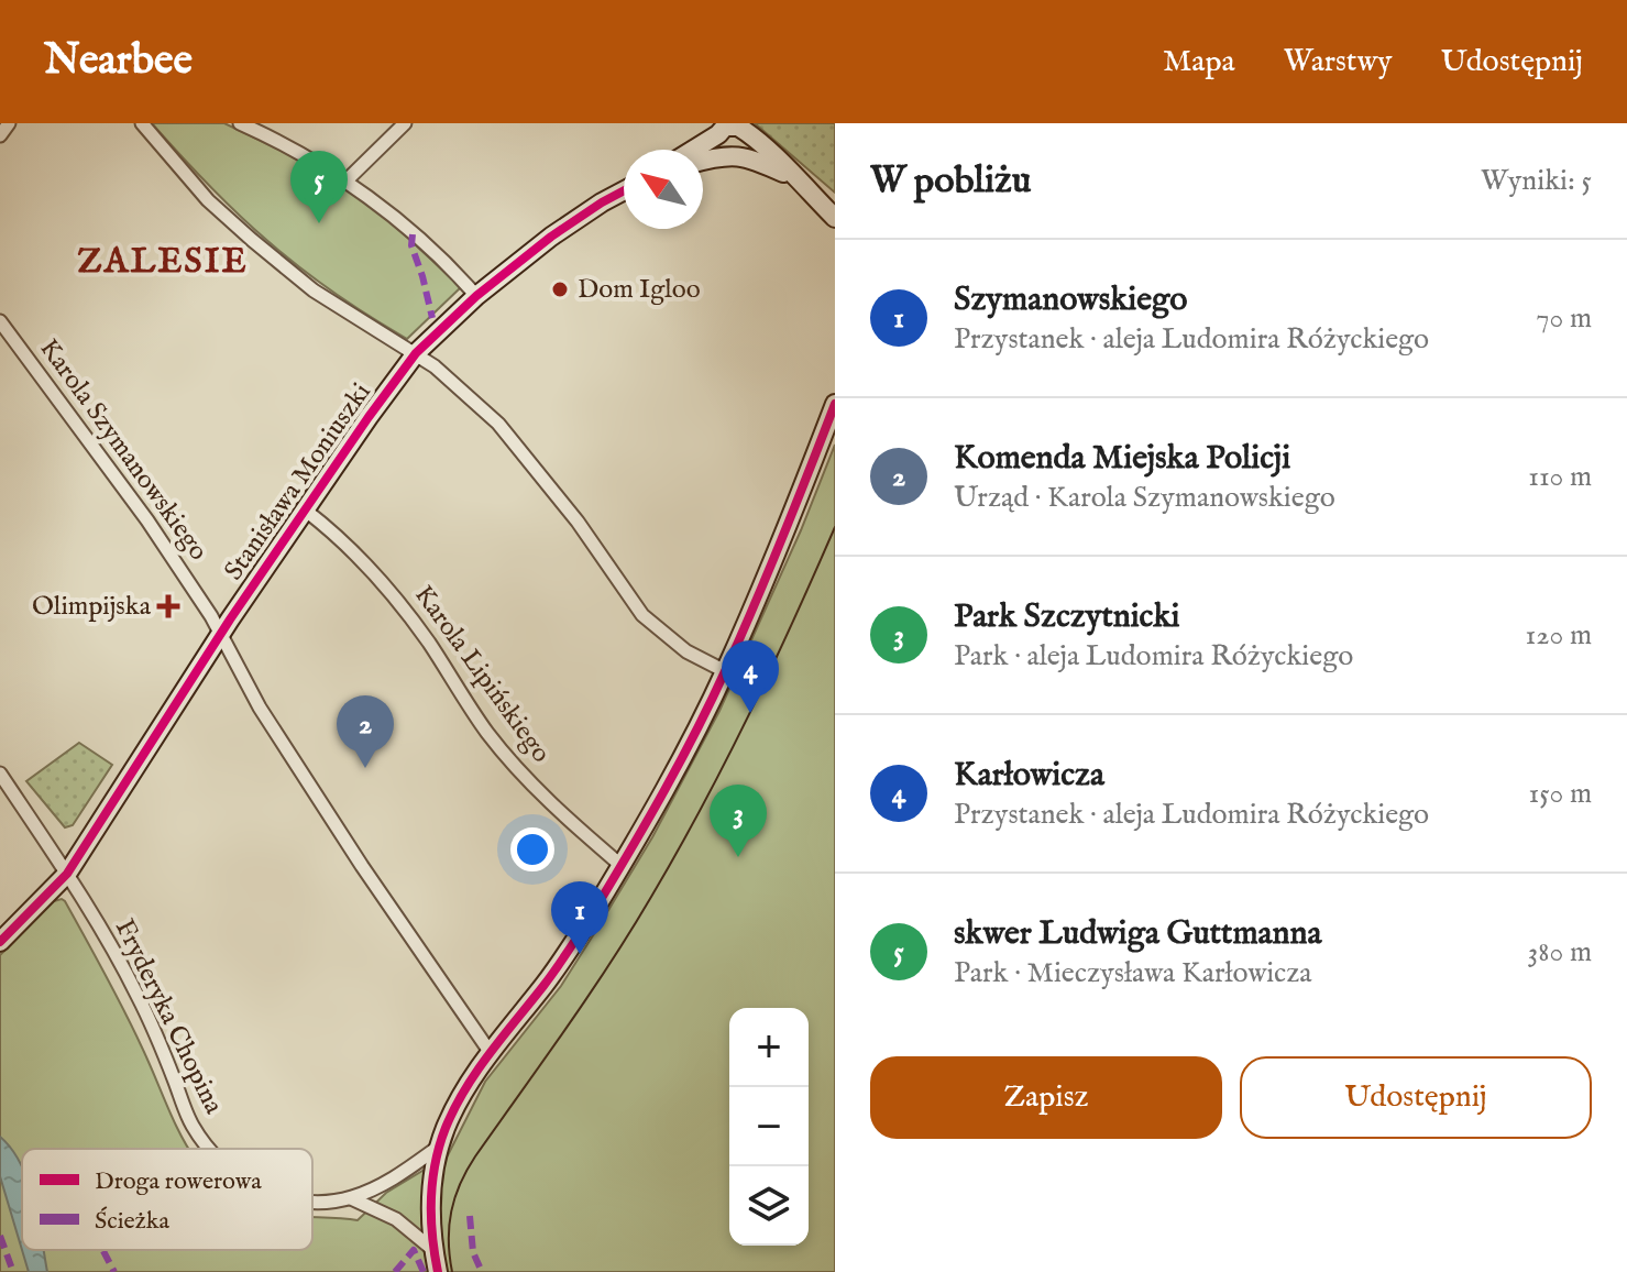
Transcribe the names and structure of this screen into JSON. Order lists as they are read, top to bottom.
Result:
{
  "streets": {
    "street": [
      "Karola Szymanowskiego",
      "Stanisława Moniuszki",
      "Karola Lipińskiego",
      "Fryderyka Chopina"
    ]
  },
  "crossings": [
    ["Karola Szymanowskiego", "Stanisława Moniuszki"],
    ["Stanisława Moniuszki", "Karola Lipińskiego"],
    ["Stanisława Moniuszki", "Fryderyka Chopina"]
  ],
  "districts": ["ZALESIE"],
  "places": {
    "other": ["Dom Igloo"],
    "health": ["Olimpijska"]
  },
  "legend": ["Droga rowerowa", "Ścieżka"],
  "north": "top left",
  "page": {
    "header": "Nearbee",
    "nav": ["Mapa", "Warstwy", "Udostępnij"],
    "heading": ["W pobliżu", "Wyniki: 5"],
    "pins": [
      "5",
      "4",
      "2",
      "3",
      "1"
    ],
    "list": [
      {
        "mark": "1",
        "name": "Szymanowskiego",
        "note": "Przystanek · aleja Ludomira Różyckiego",
        "value": "70 m"
      },
      {
        "mark": "2",
        "name": "Komenda Miejska Policji",
        "note": "Urząd · Karola Szymanowskiego",
        "value": "110 m"
      },
      {
        "mark": "3",
        "name": "Park Szczytnicki",
        "note": "Park · aleja Ludomira Różyckiego",
        "value": "120 m"
      },
      {
        "mark": "4",
        "name": "Karłowicza",
        "note": "Przystanek · aleja Ludomira Różyckiego",
        "value": "150 m"
      },
      {
        "mark": "5",
        "name": "skwer Ludwiga Guttmanna",
        "note": "Park · Mieczysława Karłowicza",
        "value": "380 m"
      }
    ],
    "map_buttons": ["+", "−"],
    "buttons": ["Zapisz", "Udostępnij"]
  }
}
